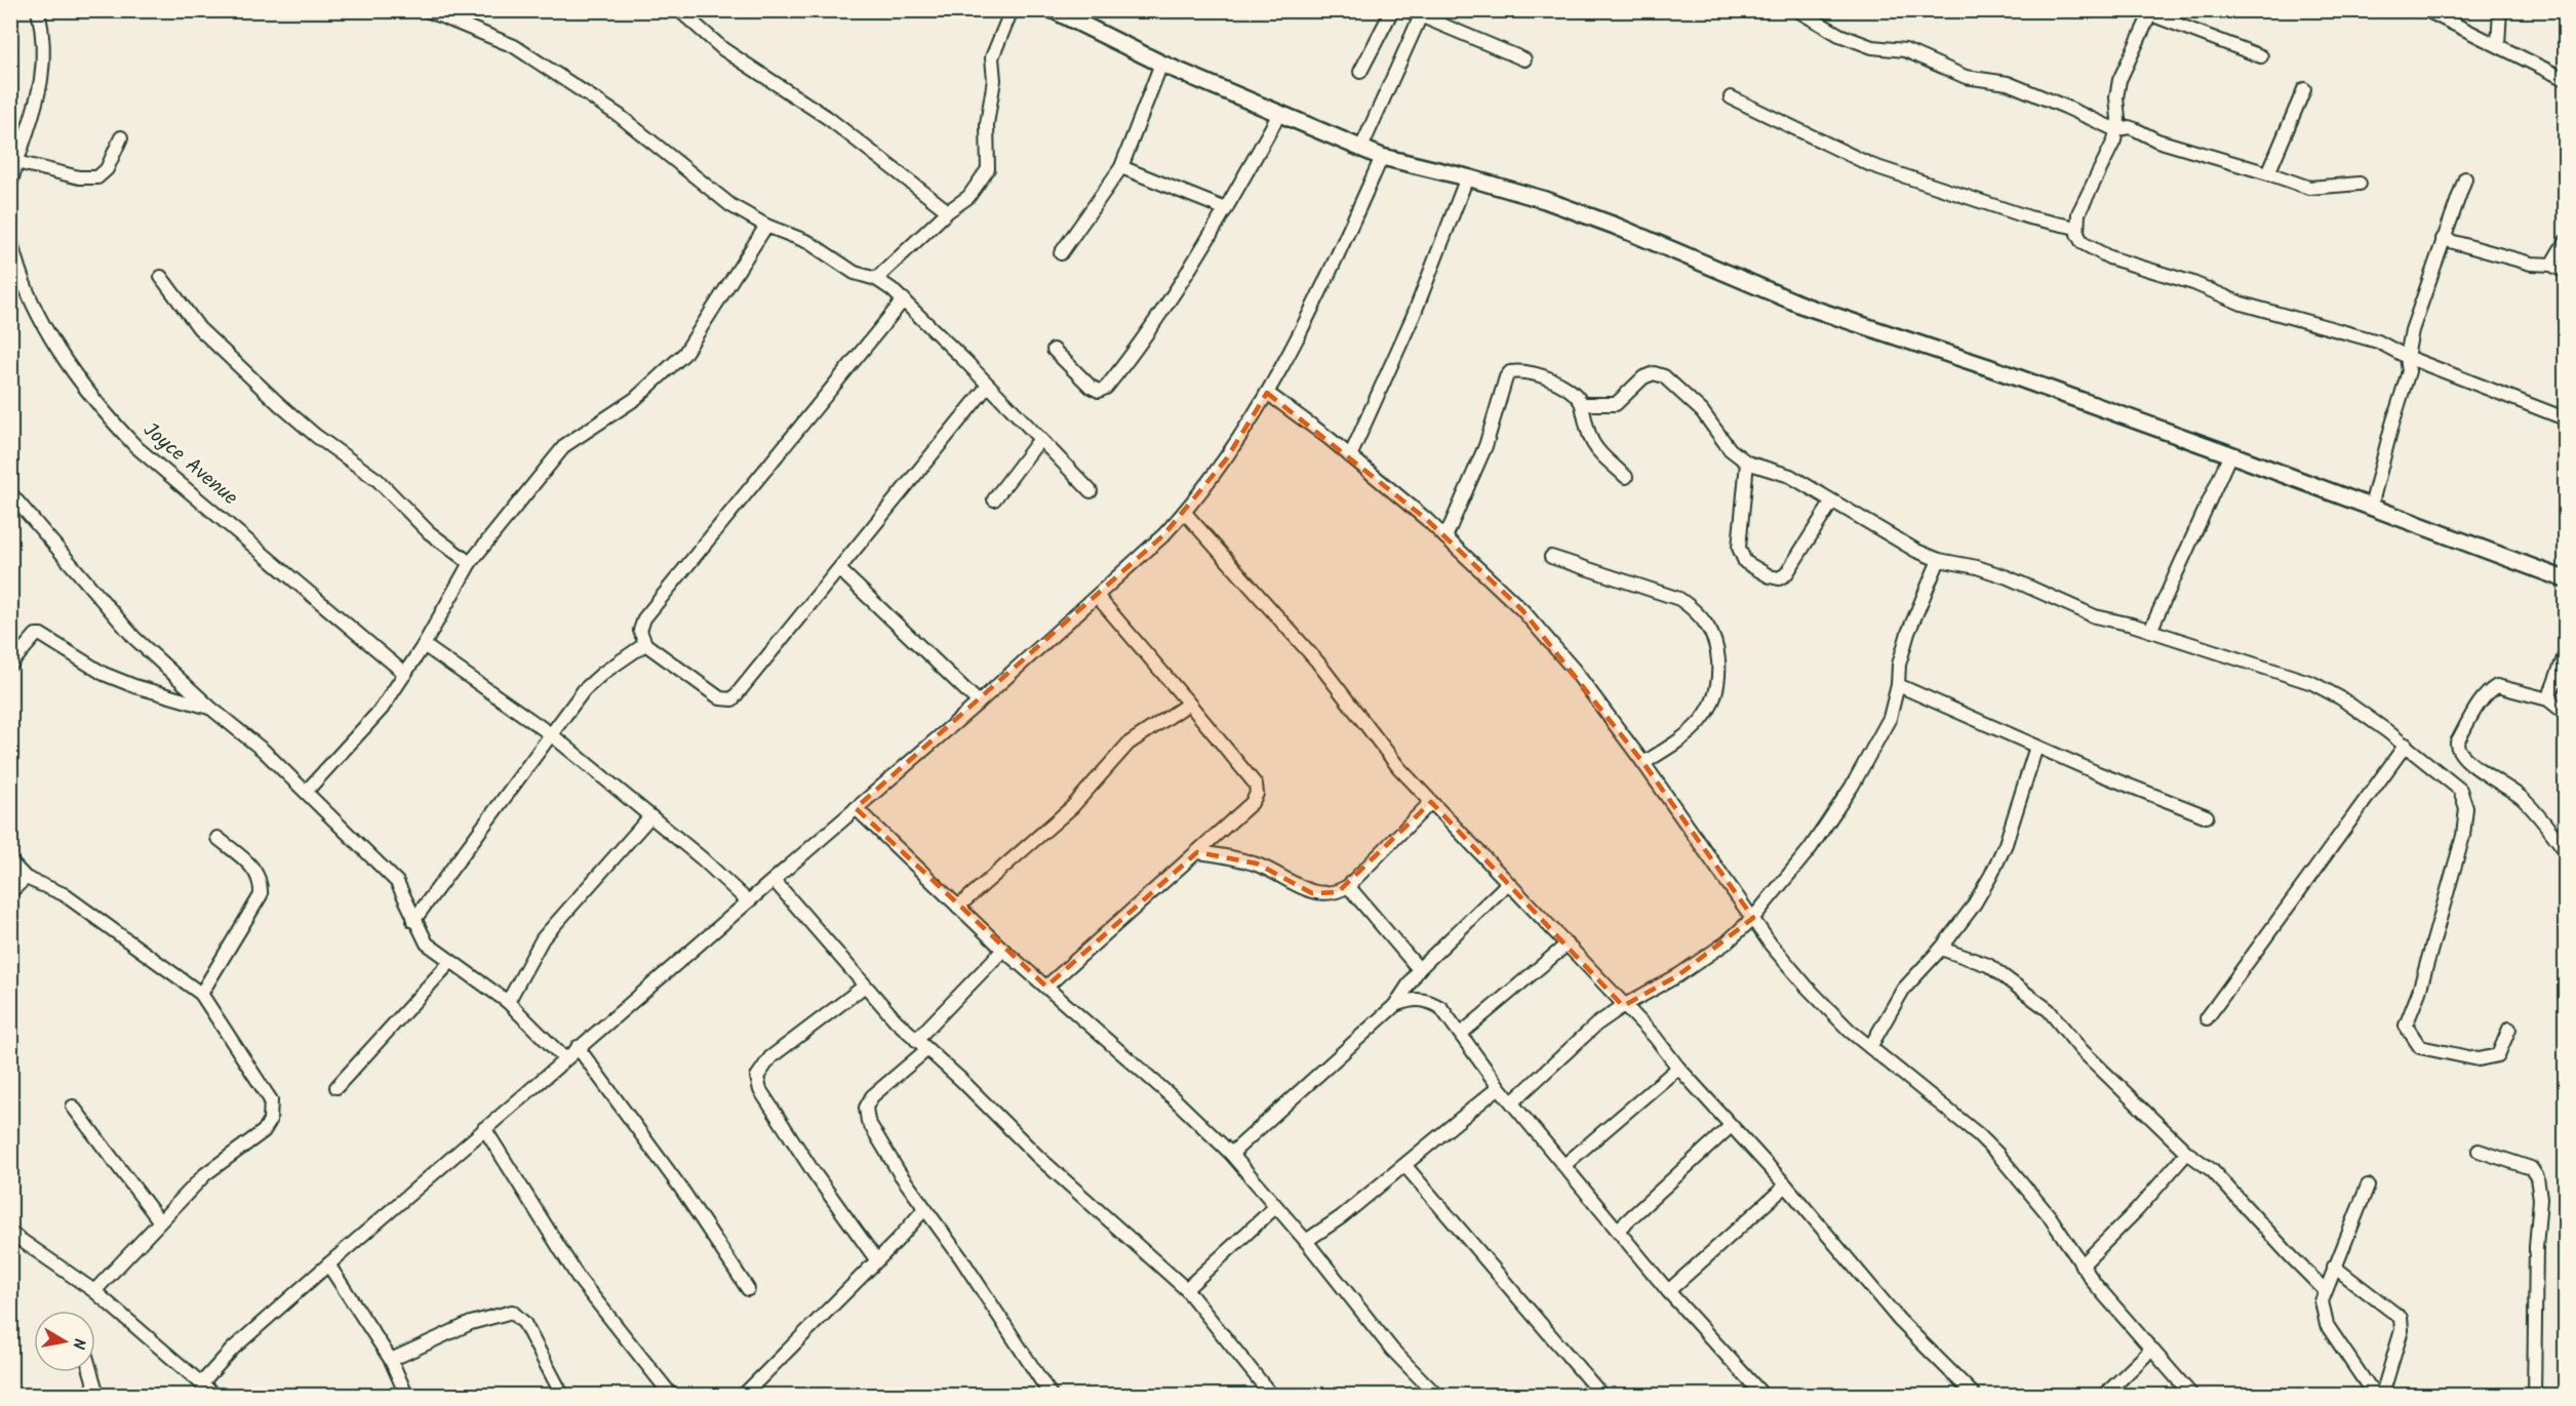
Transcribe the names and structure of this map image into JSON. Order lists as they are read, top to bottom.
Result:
{
  "streets": {
    "street": ["Joyce Avenue"]
  },
  "north": "right"
}
